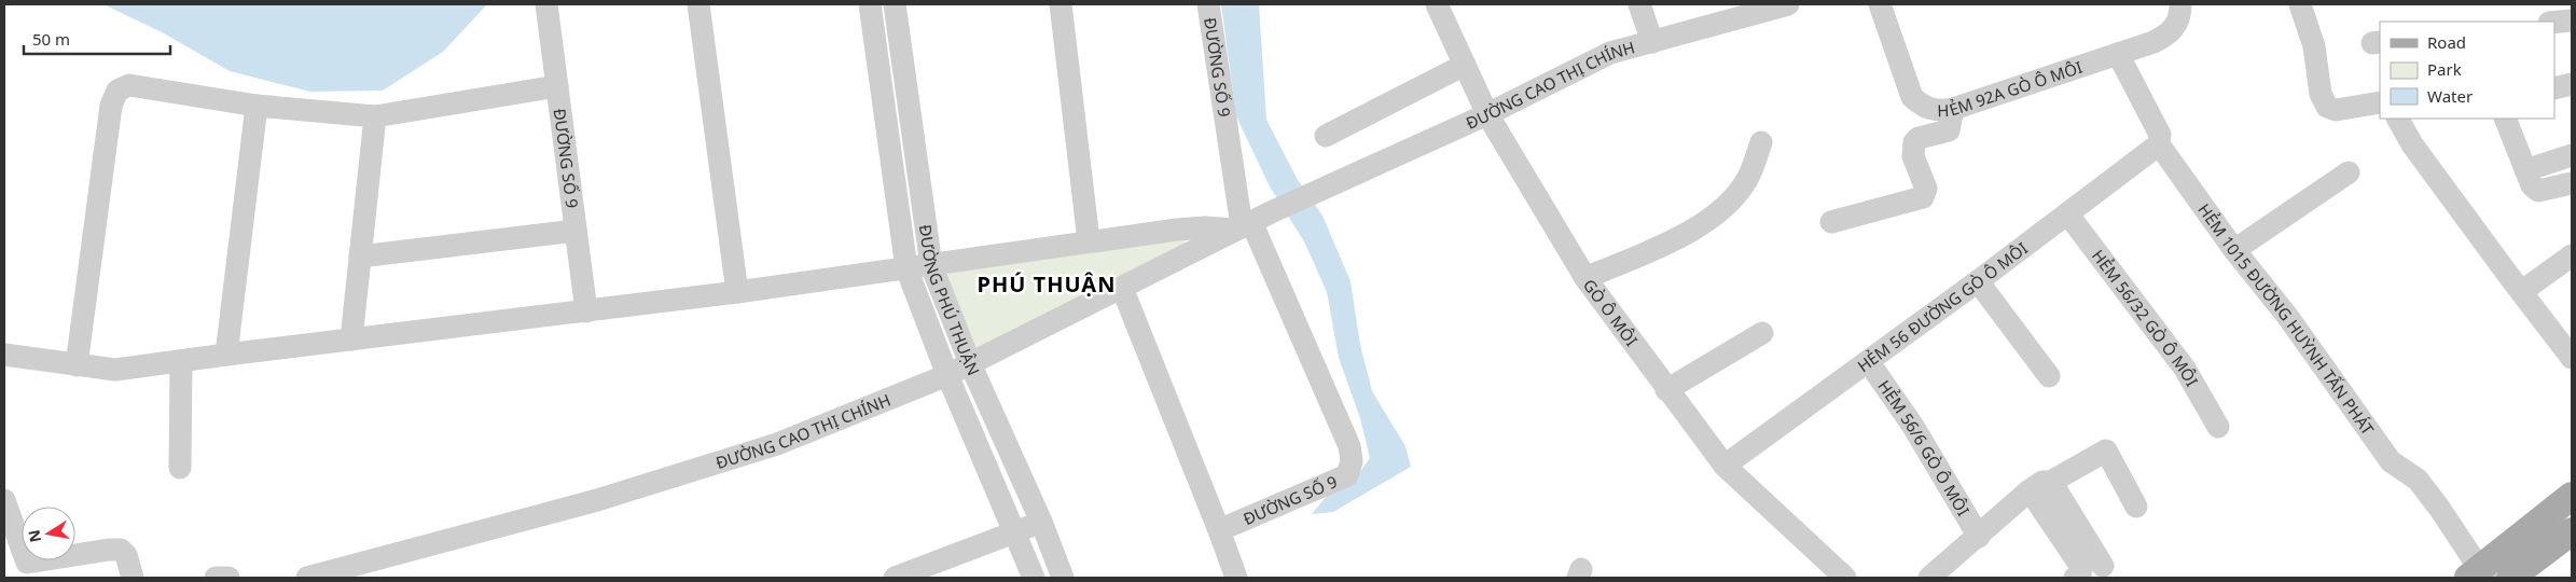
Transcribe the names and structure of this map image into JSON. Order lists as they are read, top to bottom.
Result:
{
  "streets": {
    "street": [
      "ĐƯỜNG SỐ 9",
      "ĐƯỜNG CAO THỊ CHÍNH",
      "HẺM 92A GÒ Ô MÔI",
      "ĐƯỜNG PHÚ THUẬN",
      "HẺM 56 ĐƯỜNG GÒ Ô MÔI",
      "GÒ Ô MÔI",
      "HẺM 56/32 GÒ Ô MÔI",
      "HẺM 1015 ĐƯỜNG HUỲNH TẤN PHÁT",
      "HẺM 56/6 GÒ Ô MÔI"
    ]
  },
  "crossings": [
    ["ĐƯỜNG SỐ 9", "ĐƯỜNG CAO THỊ CHÍNH"],
    ["ĐƯỜNG CAO THỊ CHÍNH", "ĐƯỜNG PHÚ THUẬN"],
    ["ĐƯỜNG CAO THỊ CHÍNH", "GÒ Ô MÔI"],
    ["HẺM 92A GÒ Ô MÔI", "HẺM 1015 ĐƯỜNG HUỲNH TẤN PHÁT"],
    ["HẺM 56 ĐƯỜNG GÒ Ô MÔI", "GÒ Ô MÔI"],
    ["HẺM 56 ĐƯỜNG GÒ Ô MÔI", "HẺM 56/32 GÒ Ô MÔI"],
    ["HẺM 56 ĐƯỜNG GÒ Ô MÔI", "HẺM 1015 ĐƯỜNG HUỲNH TẤN PHÁT"],
    ["HẺM 56 ĐƯỜNG GÒ Ô MÔI", "HẺM 56/6 GÒ Ô MÔI"]
  ],
  "districts": ["PHÚ THUẬN"],
  "legend": ["Road", "Park", "Water"],
  "scale_bar": "50 m",
  "north": "left"
}
